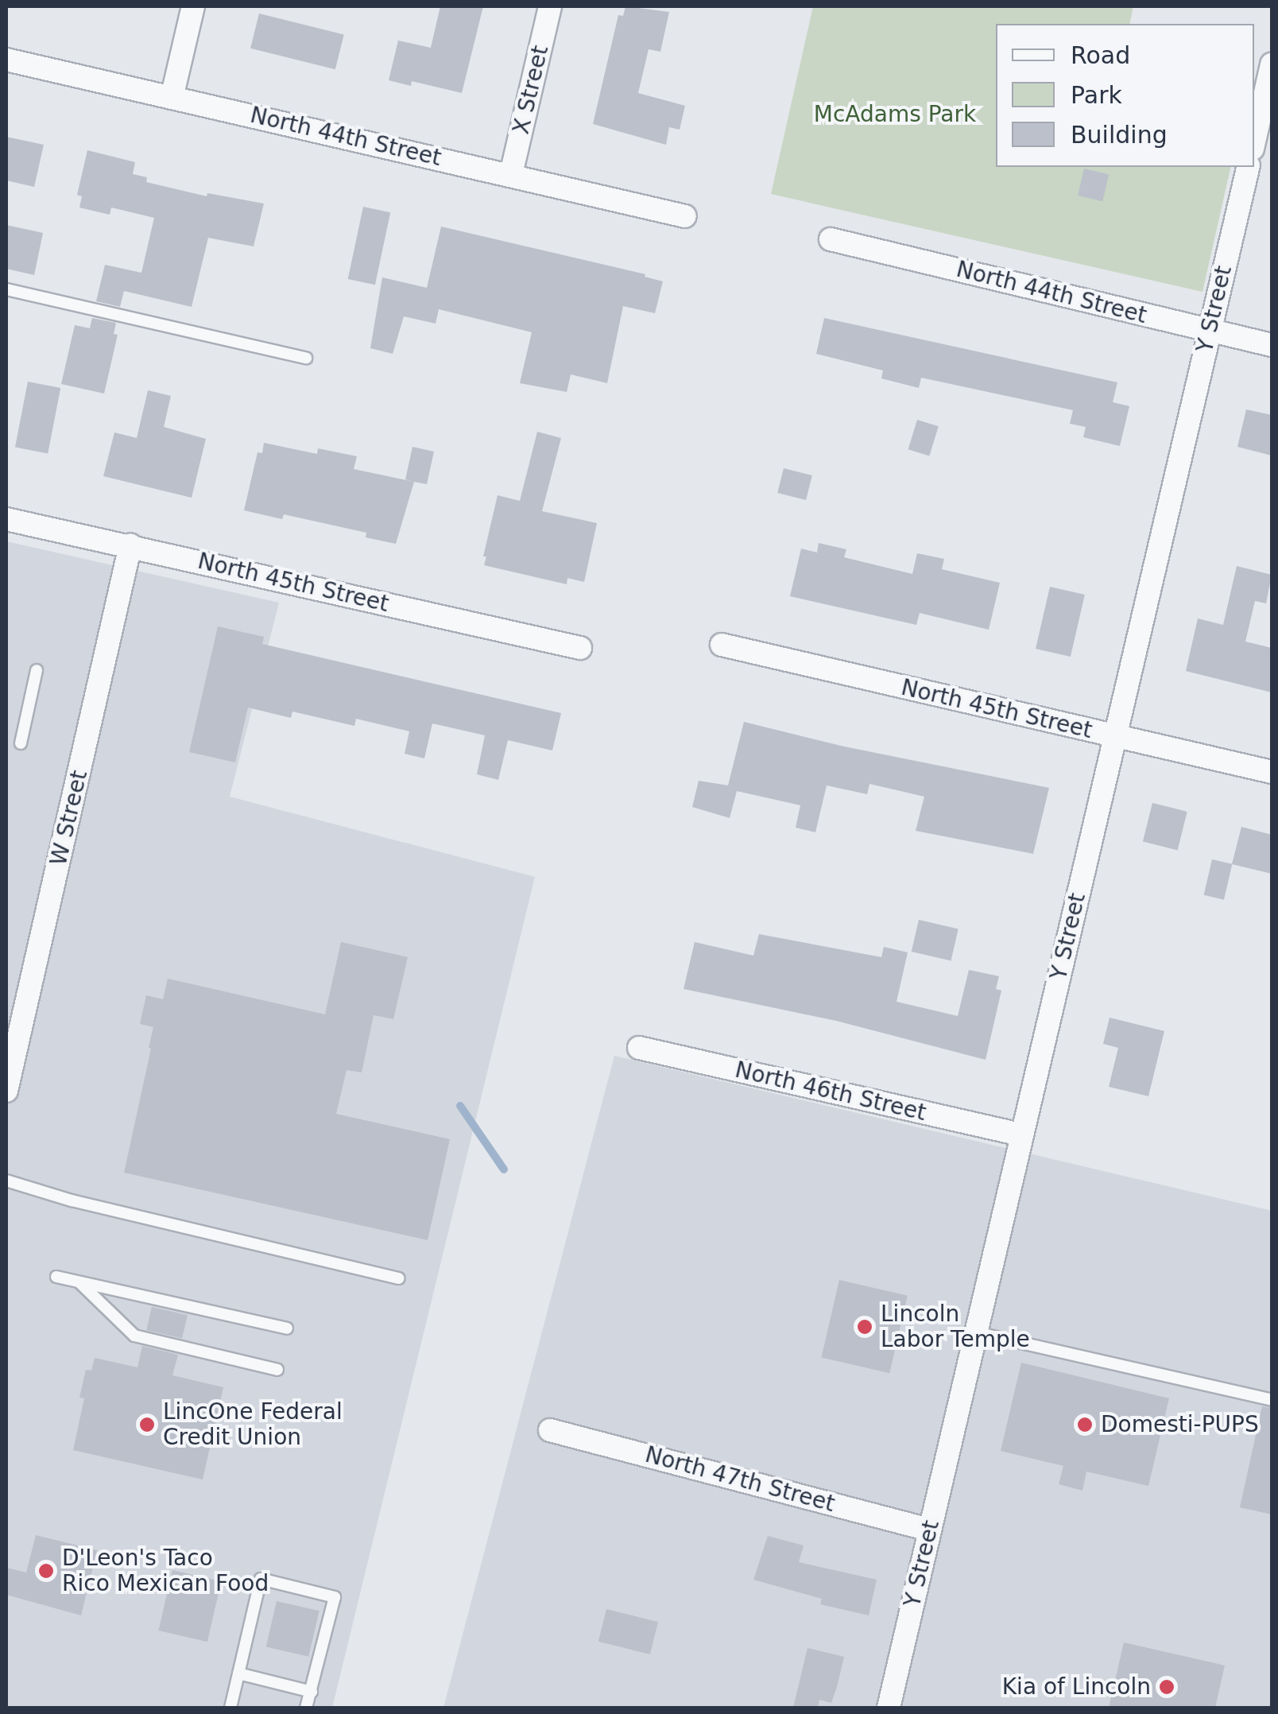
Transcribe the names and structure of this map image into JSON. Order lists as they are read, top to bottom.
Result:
{
  "streets": {
    "street": [
      "X Street",
      "North 44th Street",
      "Y Street",
      "North 45th Street",
      "W Street",
      "North 46th Street",
      "North 47th Street"
    ]
  },
  "crossings": [
    ["X Street", "North 44th Street"],
    ["North 44th Street", "Y Street"],
    ["Y Street", "North 45th Street"],
    ["Y Street", "North 46th Street"],
    ["Y Street", "North 47th Street"],
    ["North 45th Street", "W Street"]
  ],
  "parks": ["McAdams Park"],
  "places": [
    "Lincoln Labor Temple",
    "LincOne Federal Credit Union",
    "Domesti-PUPS",
    "D'Leon's Taco Rico Mexican Food",
    "Kia of Lincoln"
  ],
  "legend": ["Road", "Park", "Building"]
}
